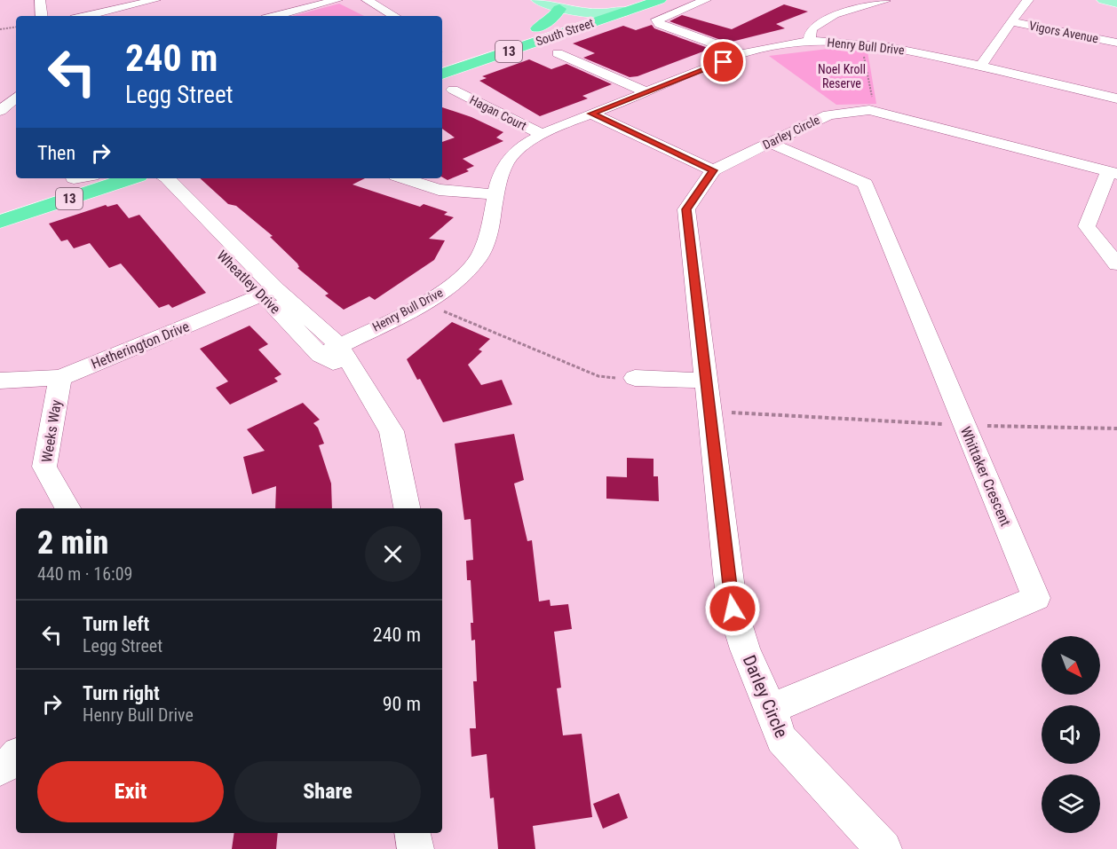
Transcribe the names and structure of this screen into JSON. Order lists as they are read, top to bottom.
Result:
{
  "streets": {
    "highway": ["South Street", "13"],
    "street": [
      "Vigors Avenue",
      "Henry Bull Drive",
      "Hagan Court",
      "Darley Circle",
      "Wheatley Drive",
      "Hetherington Drive",
      "Weeks Way",
      "Whittaker Crescent"
    ]
  },
  "crossings": [
    ["Henry Bull Drive", "Hagan Court"],
    ["Henry Bull Drive", "Wheatley Drive"],
    ["Darley Circle", "Whittaker Crescent"],
    ["Wheatley Drive", "Hetherington Drive"],
    ["Hetherington Drive", "Weeks Way"]
  ],
  "parks": ["Noel Kroll Reserve"],
  "north": "bottom right",
  "page": {
    "turn": ["240 m", "Legg Street"],
    "then": "Then",
    "heading": ["2 min", "440 m · 16:09"],
    "list": [
      {
        "name": "Turn left",
        "note": "Legg Street",
        "value": "240 m"
      },
      {
        "name": "Turn right",
        "note": "Henry Bull Drive",
        "value": "90 m"
      }
    ],
    "buttons": ["Exit", "Share"]
  }
}
